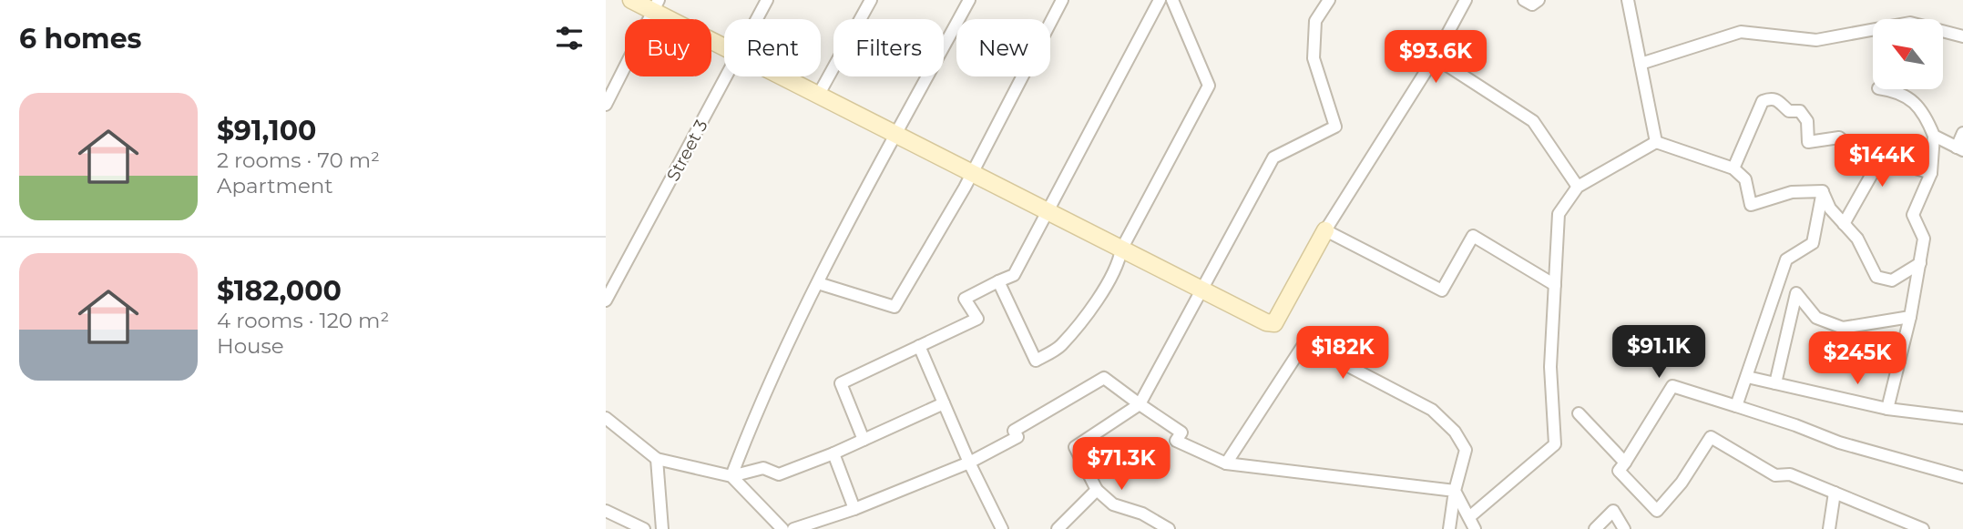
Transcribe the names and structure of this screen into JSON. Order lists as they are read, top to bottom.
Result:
{
  "streets": {
    "street": ["Street 3"]
  },
  "north": "top left",
  "page": {
    "heading": "6 homes",
    "chip": [
      "Buy",
      "Rent",
      "Filters",
      "New"
    ],
    "price": [
      "$93.6K",
      "$144K",
      "$91.1K",
      "$182K",
      "$245K",
      "$71.3K"
    ],
    "list": [
      {
        "name": "$91,100",
        "note": "2 rooms · 70 m² · Apartment"
      },
      {
        "name": "$182,000",
        "note": "4 rooms · 120 m² · House"
      }
    ]
  }
}
